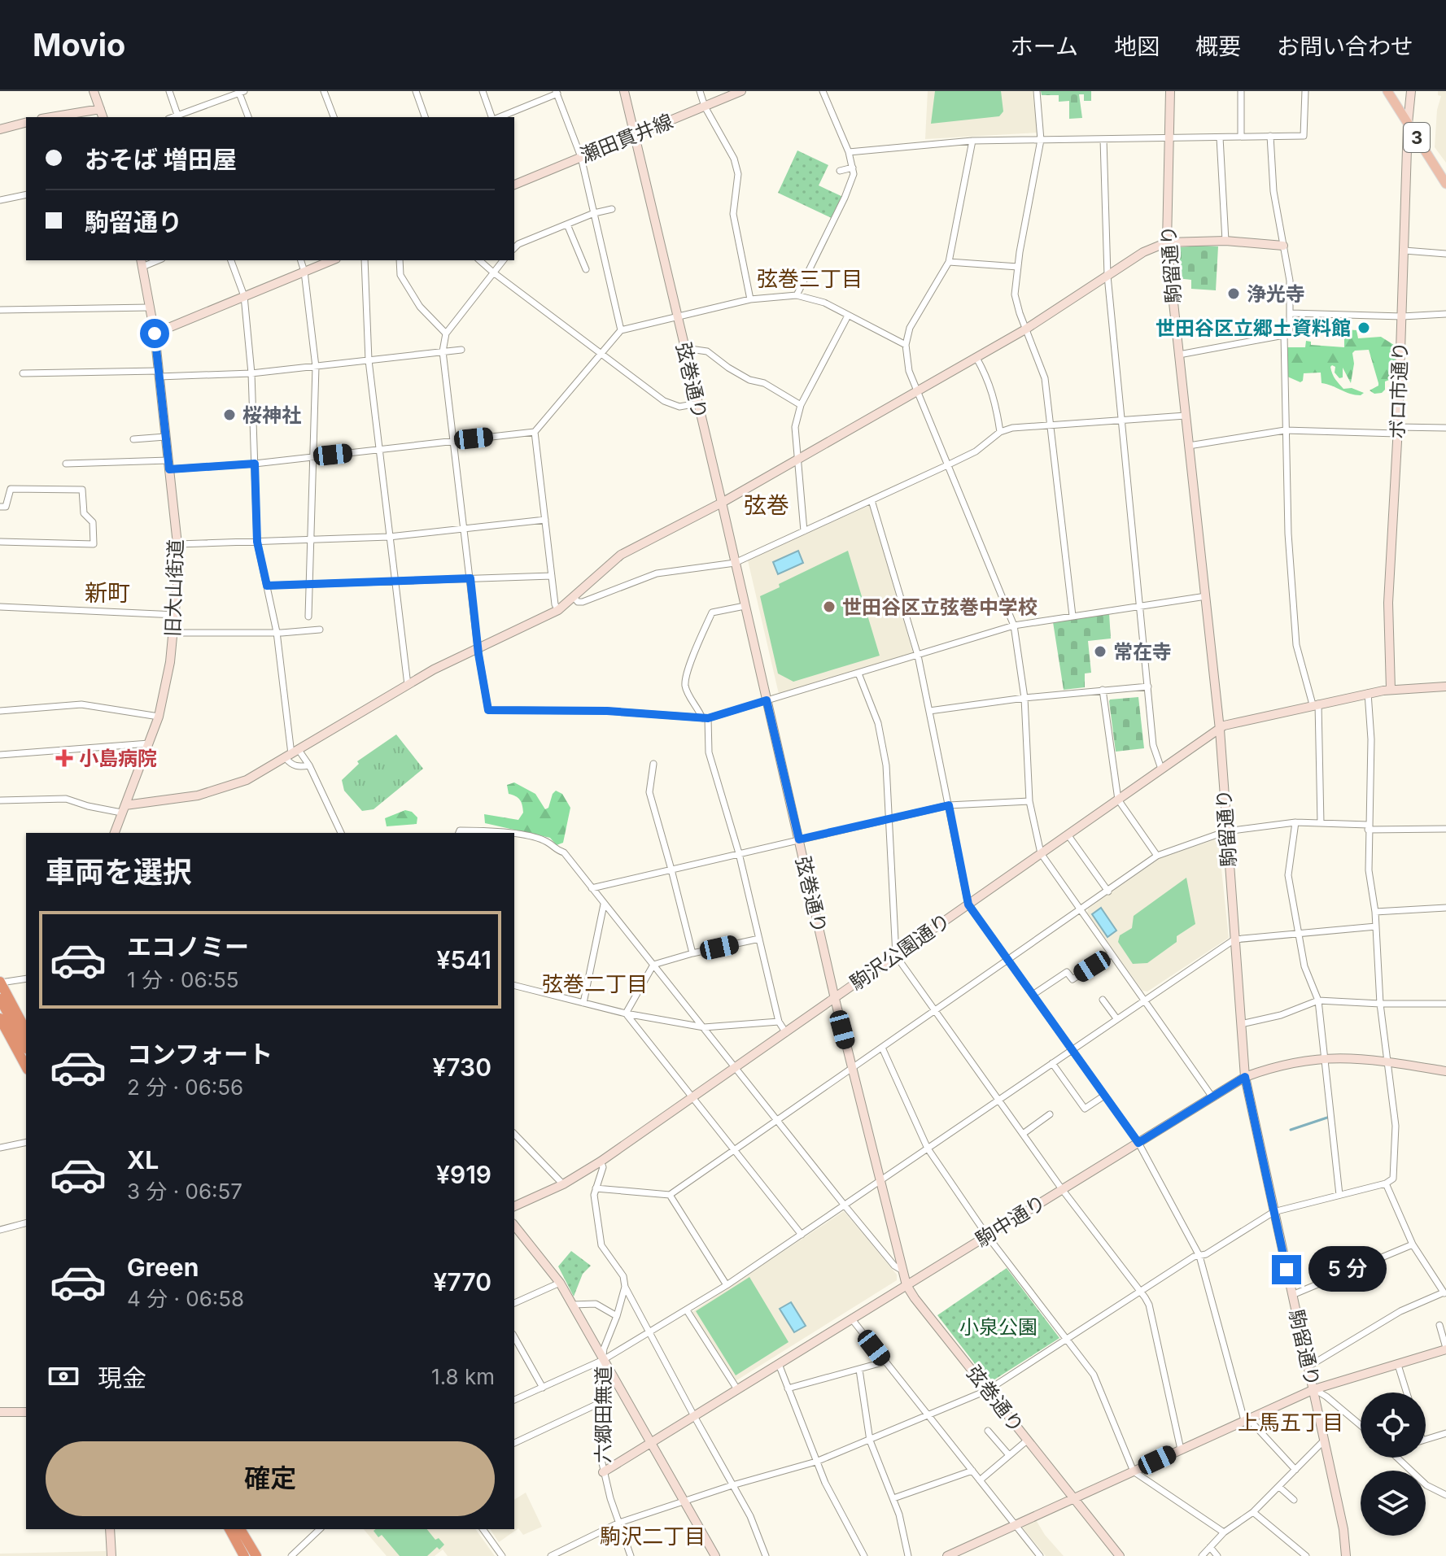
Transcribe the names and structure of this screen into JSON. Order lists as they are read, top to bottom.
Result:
{
  "streets": {
    "main road": ["3"],
    "street": [
      "瀬田貫井線",
      "駒留通り",
      "弦巻通り",
      "ボロ市通り",
      "旧大山街道",
      "駒沢公園通り",
      "駒中通り",
      "六郷田無道"
    ]
  },
  "crossings": [
    ["3", "ボロ市通り"],
    ["瀬田貫井線", "弦巻通り"],
    ["駒留通り", "駒沢公園通り"],
    ["駒留通り", "駒中通り"],
    ["弦巻通り", "駒沢公園通り"],
    ["弦巻通り", "駒中通り"],
    ["ボロ市通り", "駒沢公園通り"],
    ["駒中通り", "六郷田無道"]
  ],
  "districts": [
    "弦巻三丁目",
    "弦巻",
    "新町",
    "弦巻二丁目",
    "上馬五丁目",
    "駒沢二丁目"
  ],
  "parks": ["小泉公園"],
  "places": {
    "other": [
      "浄光寺",
      "世田谷区立郷土資料館",
      "桜神社",
      "世田谷区立弦巻中学校",
      "常在寺"
    ],
    "health": ["小島病院"]
  },
  "page": {
    "header": "Movio",
    "nav": [
      "ホーム",
      "地図",
      "概要",
      "お問い合わせ"
    ],
    "banner": ["おそば 増田屋", "駒留通り"],
    "heading": "車両を選択",
    "list": [
      {
        "name": "エコノミー",
        "note": "1 分 · 06:55",
        "value": "¥541"
      },
      {
        "name": "コンフォート",
        "note": "2 分 · 06:56",
        "value": "¥730"
      },
      {
        "name": "XL",
        "note": "3 分 · 06:57",
        "value": "¥919"
      },
      {
        "name": "Green",
        "note": "4 分 · 06:58",
        "value": "¥770"
      }
    ],
    "bubble": "5 分",
    "pay": ["現金", "1.8 km"],
    "buttons": "確定"
  }
}
